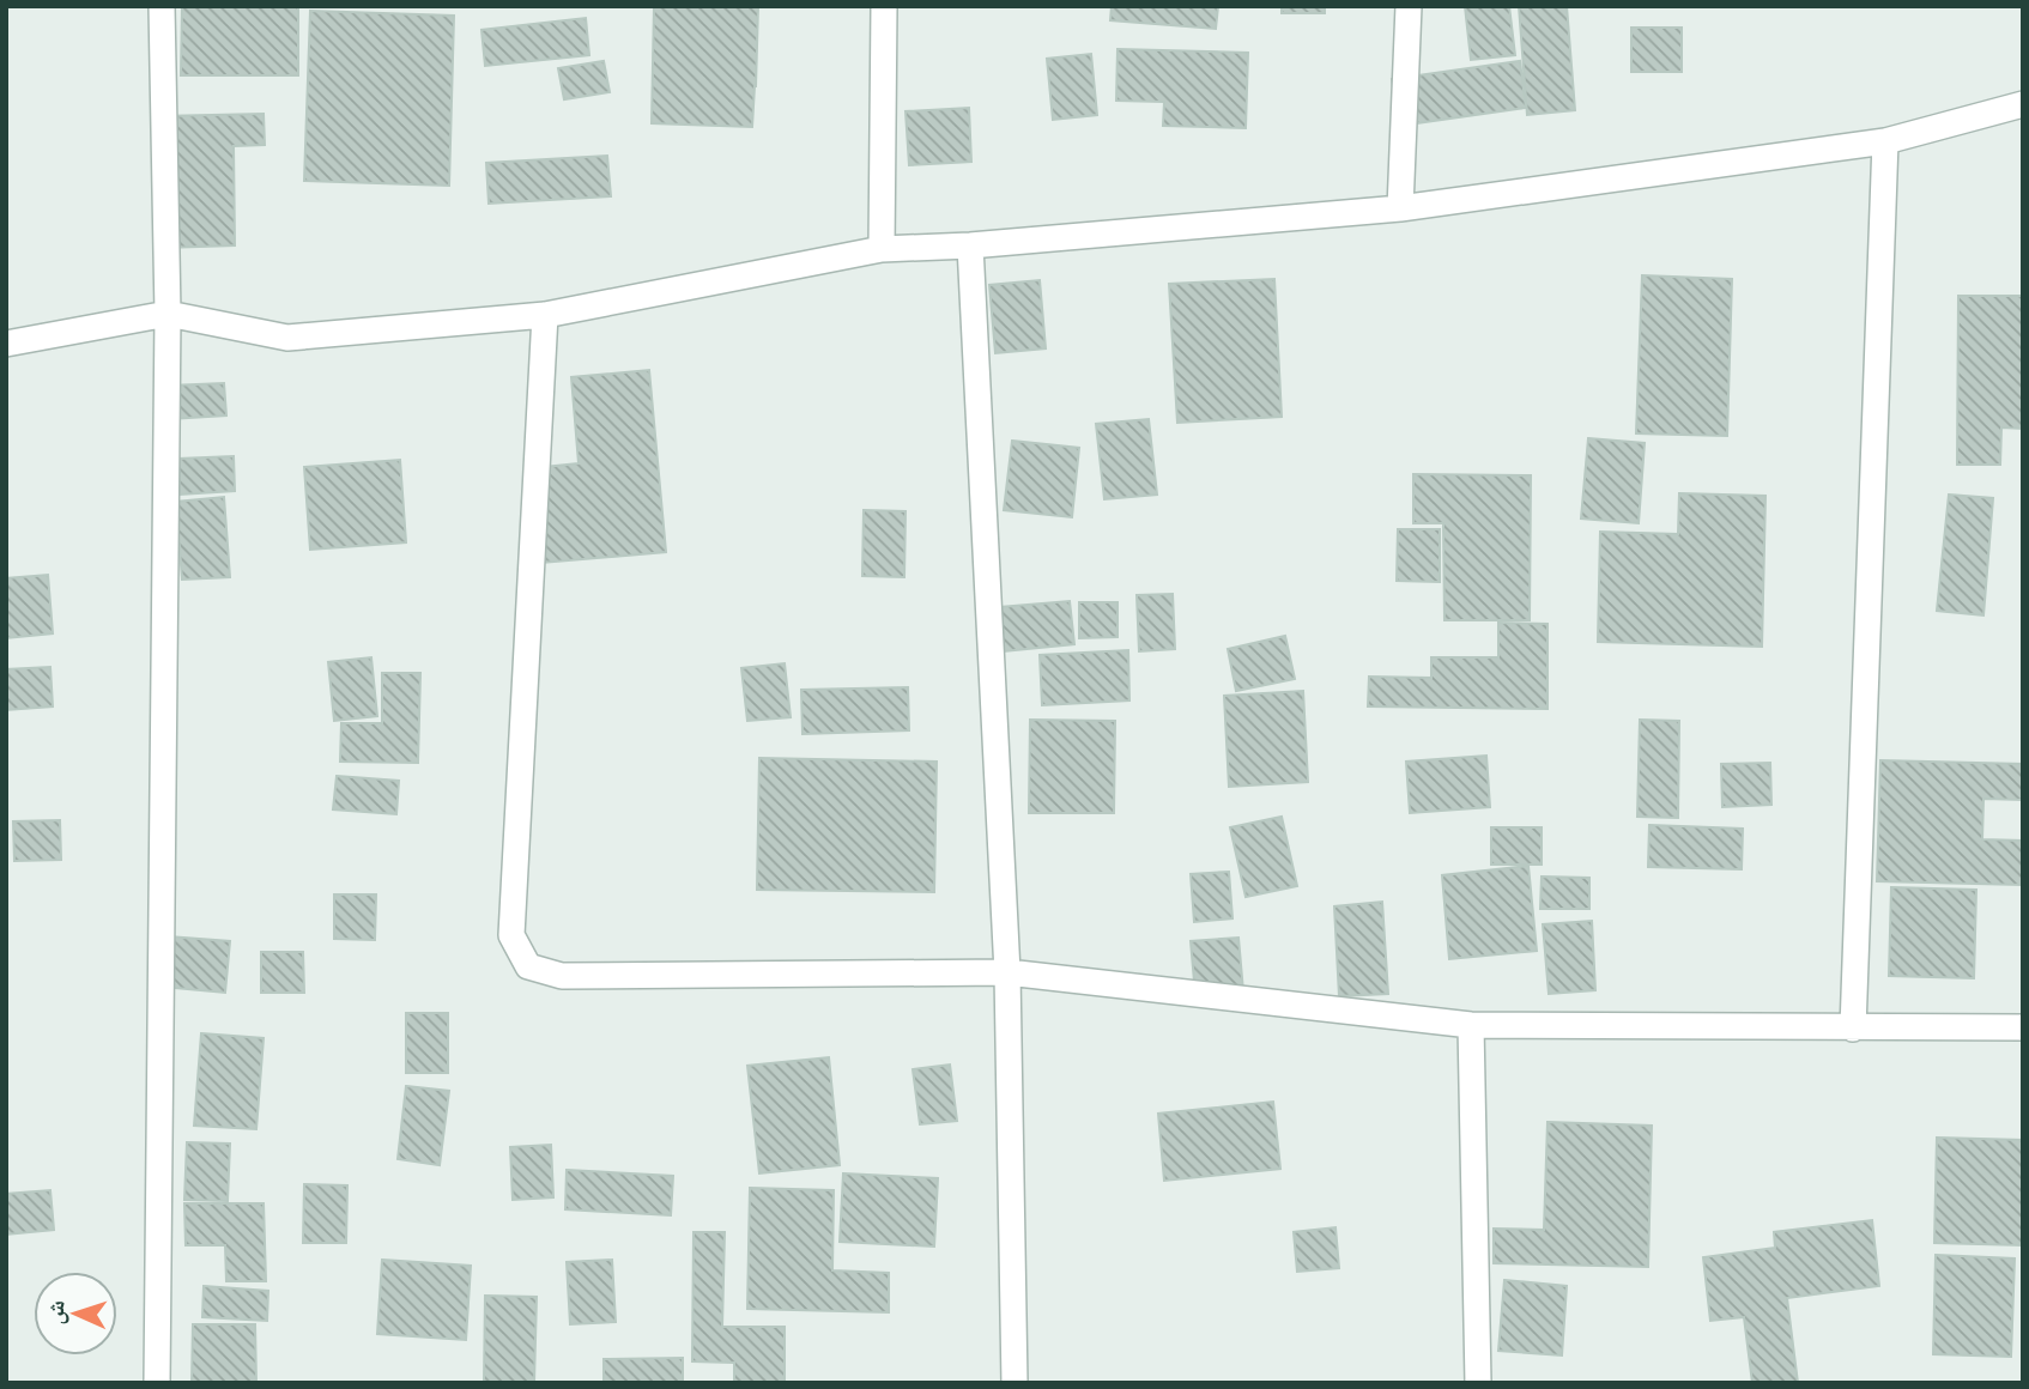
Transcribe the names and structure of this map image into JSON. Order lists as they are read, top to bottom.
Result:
{
  "north": "left"
}
